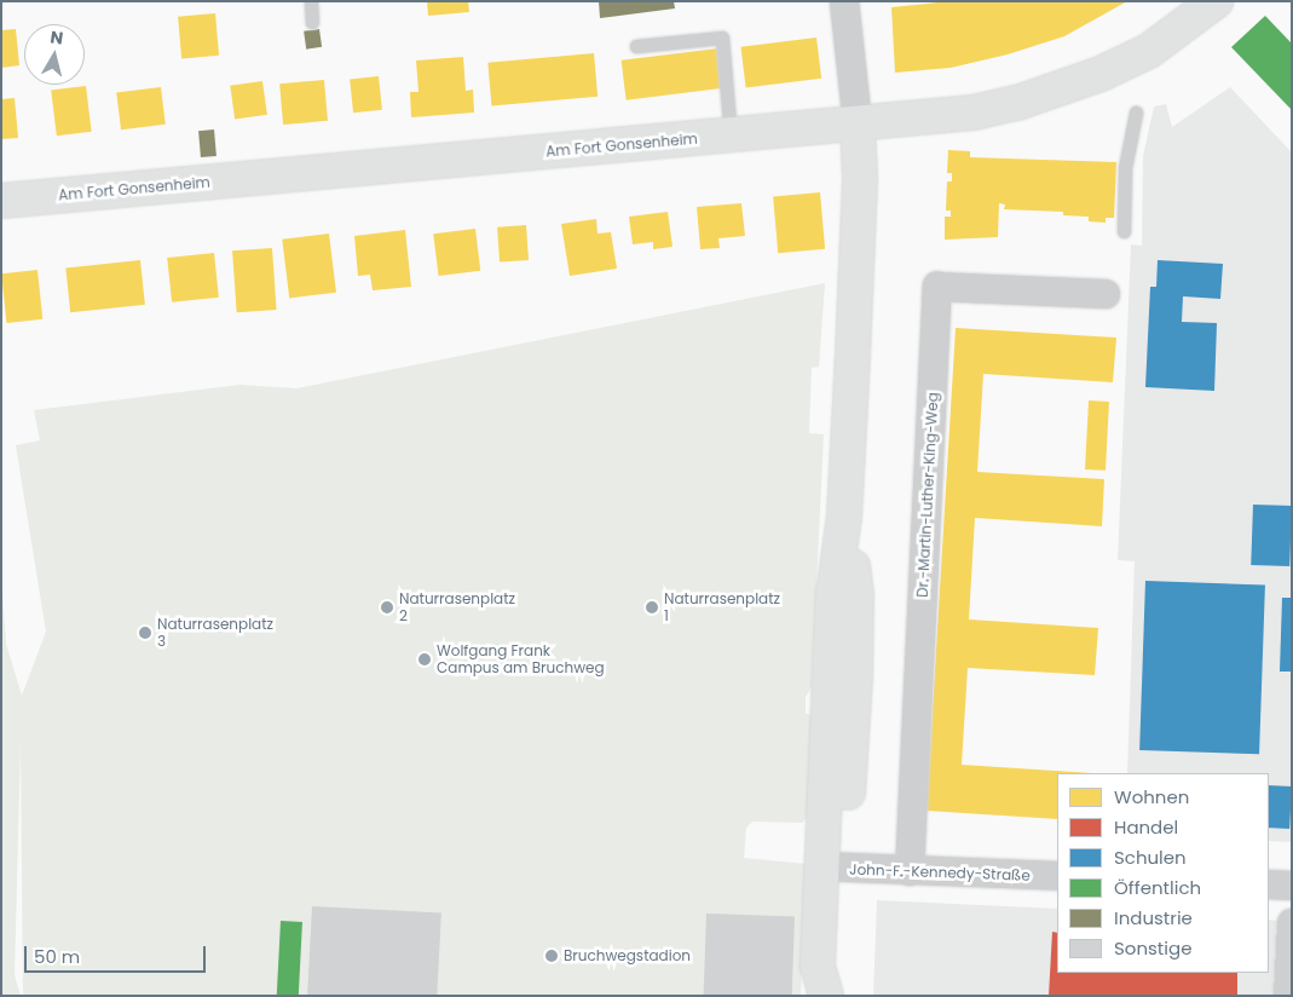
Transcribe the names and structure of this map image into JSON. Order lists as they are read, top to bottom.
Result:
{
  "streets": {
    "street": ["Am Fort Gonsenheim", "Dr.-Martin-Luther-King-Weg", "John-F.-Kennedy-Straße"]
  },
  "crossings": [
    ["Dr.-Martin-Luther-King-Weg", "John-F.-Kennedy-Straße"]
  ],
  "places": [
    "Naturrasenplatz 2",
    "Naturrasenplatz 1",
    "Naturrasenplatz 3",
    "Wolfgang Frank Campus am Bruchweg",
    "Bruchwegstadion"
  ],
  "legend": [
    "Wohnen",
    "Handel",
    "Schulen",
    "Öffentlich",
    "Industrie",
    "Sonstige"
  ],
  "scale_bar": "50 m",
  "north": "top"
}
